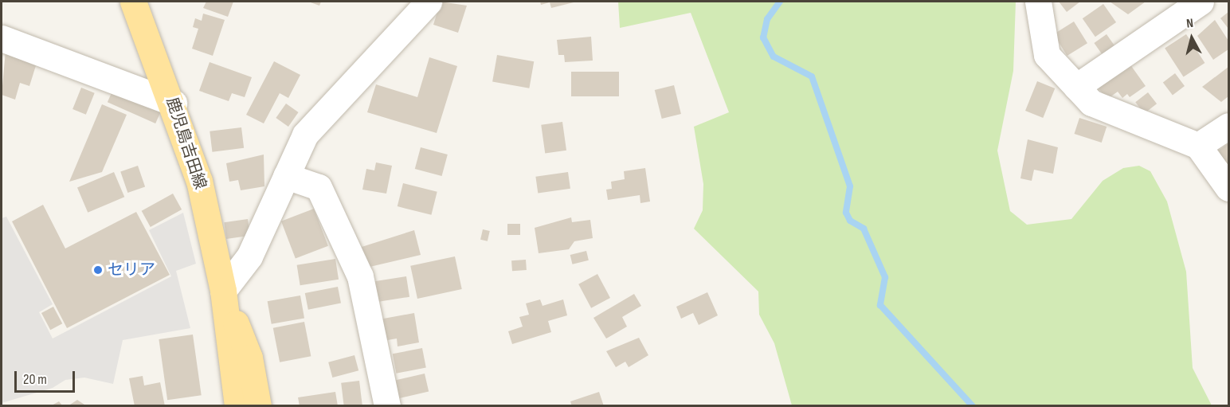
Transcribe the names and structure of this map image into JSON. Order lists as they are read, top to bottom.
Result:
{
  "streets": {
    "main road": ["鹿児島吉田線"]
  },
  "places": ["セリア"],
  "scale_bar": "20 m",
  "north": "top"
}
